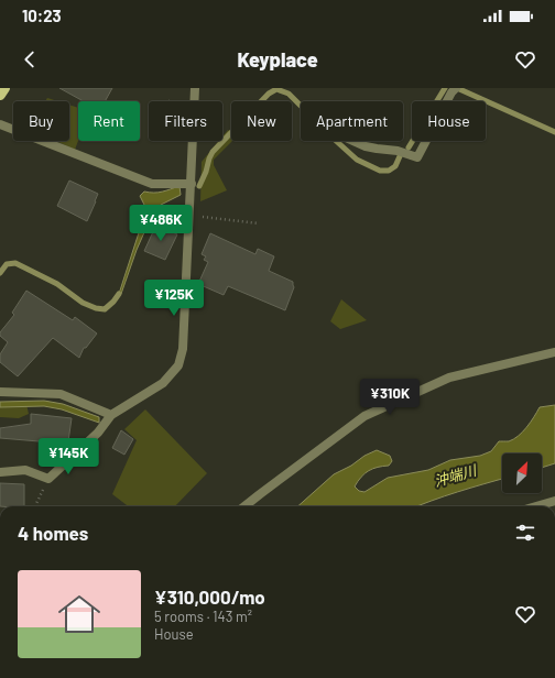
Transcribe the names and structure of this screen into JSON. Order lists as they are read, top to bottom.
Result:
{
  "water": ["沖端川"],
  "north": "top right",
  "page": {
    "status": "10:23",
    "header": "Keyplace",
    "chip": [
      "Buy",
      "Rent",
      "Filters",
      "New",
      "Apartment",
      "House"
    ],
    "price": [
      "¥486K",
      "¥125K",
      "¥310K",
      "¥145K"
    ],
    "heading": "4 homes",
    "list": [
      {
        "name": "¥310,000/mo",
        "note": "5 rooms · 143 m² · House"
      }
    ]
  }
}
